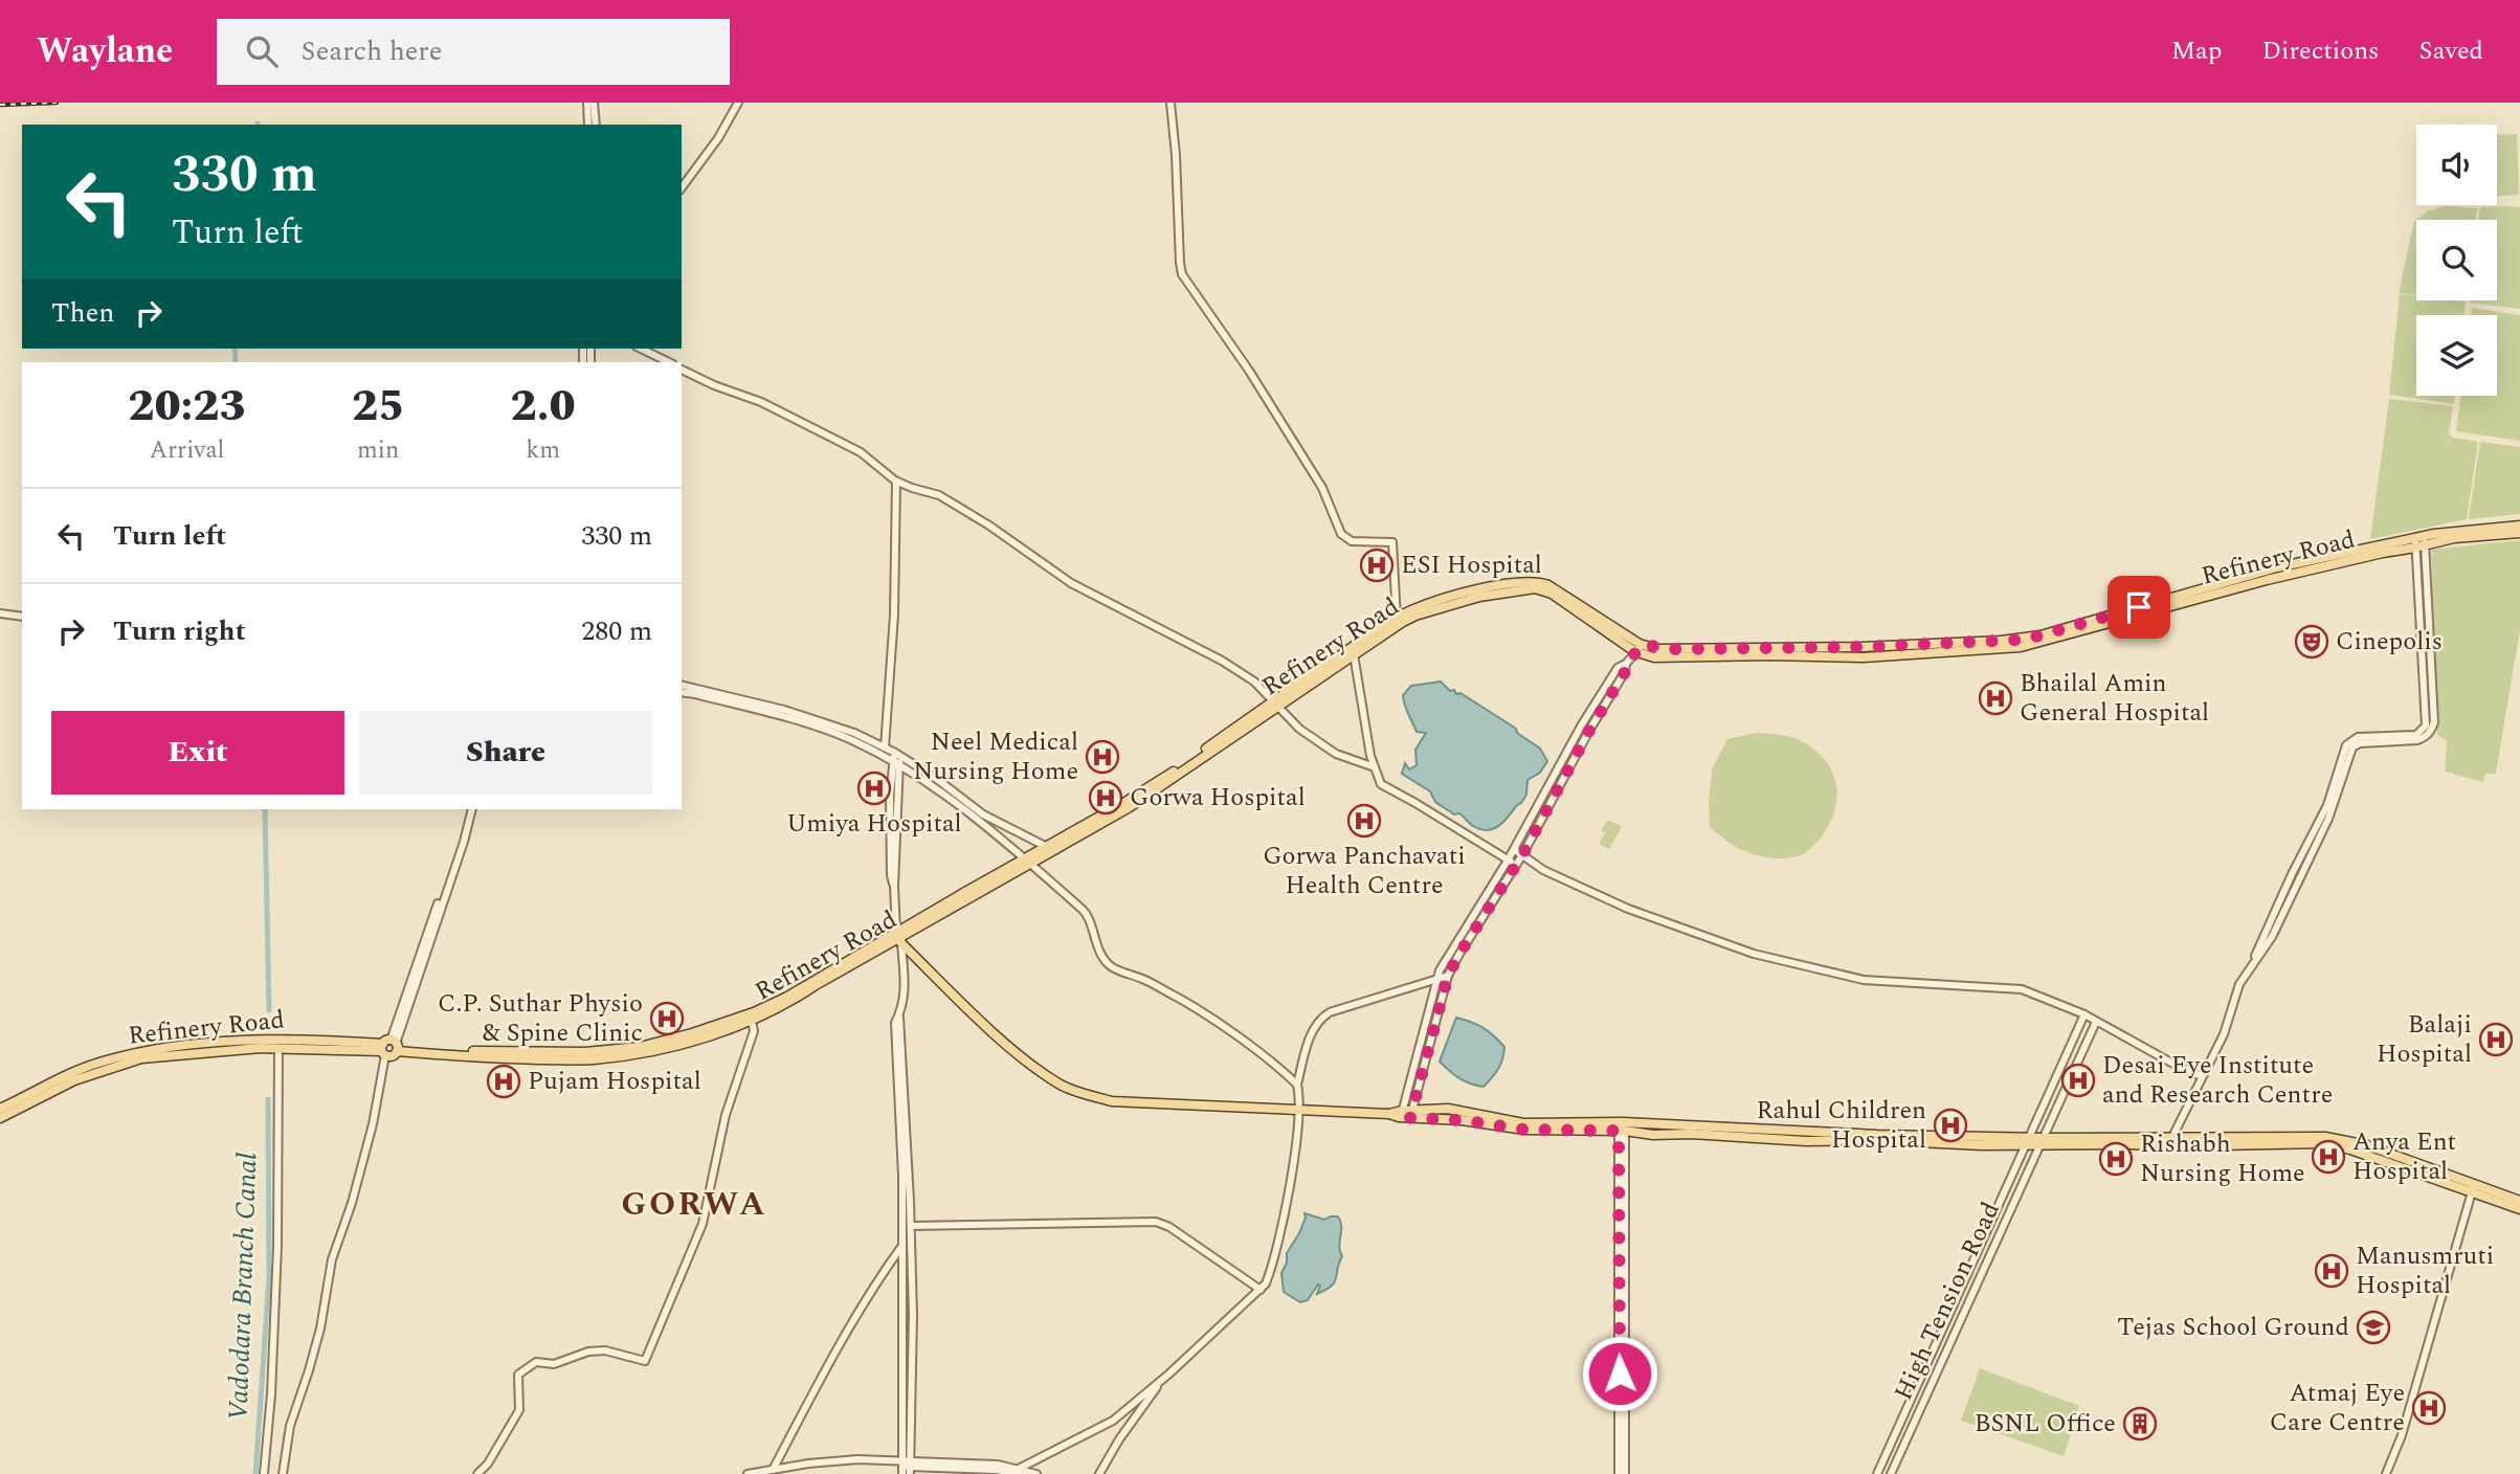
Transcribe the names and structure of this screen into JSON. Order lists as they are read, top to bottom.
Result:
{
  "streets": {
    "main road": ["Refinery Road"],
    "street": ["High Tension Road"]
  },
  "districts": ["GORWA"],
  "water": ["Vadodara Branch Canal"],
  "places": {
    "hospital": [
      "ESI Hospital",
      "Bhailal Amin General Hospital",
      "Neel Medical Nursing Home",
      "Umiya Hospital",
      "Gorwa Hospital",
      "Gorwa Panchavati Health Centre",
      "C.P. Suthar Physio & Spine Clinic",
      "Balaji Hospital",
      "Desai Eye Institute and Research Centre",
      "Pujam Hospital",
      "Rahul Children Hospital",
      "Anya Ent Hospital",
      "Rishabh Nursing Home",
      "Manusmruti Hospital",
      "Atmaj Eye Care Centre"
    ],
    "theatre": ["Cinepolis"],
    "school or university": ["Tejas School Ground"],
    "building": ["BSNL Office"]
  },
  "page": {
    "header": "Waylane",
    "search": "Search here",
    "nav": ["Map", "Directions", "Saved"],
    "turn": ["330 m", "Turn left"],
    "then": "Then",
    "eta": [
      "20:23",
      "Arrival",
      "25",
      "min",
      "2.0",
      "km"
    ],
    "list": [
      {
        "name": "Turn left",
        "value": "330 m"
      },
      {
        "name": "Turn right",
        "value": "280 m"
      }
    ],
    "buttons": ["Exit", "Share"]
  }
}
